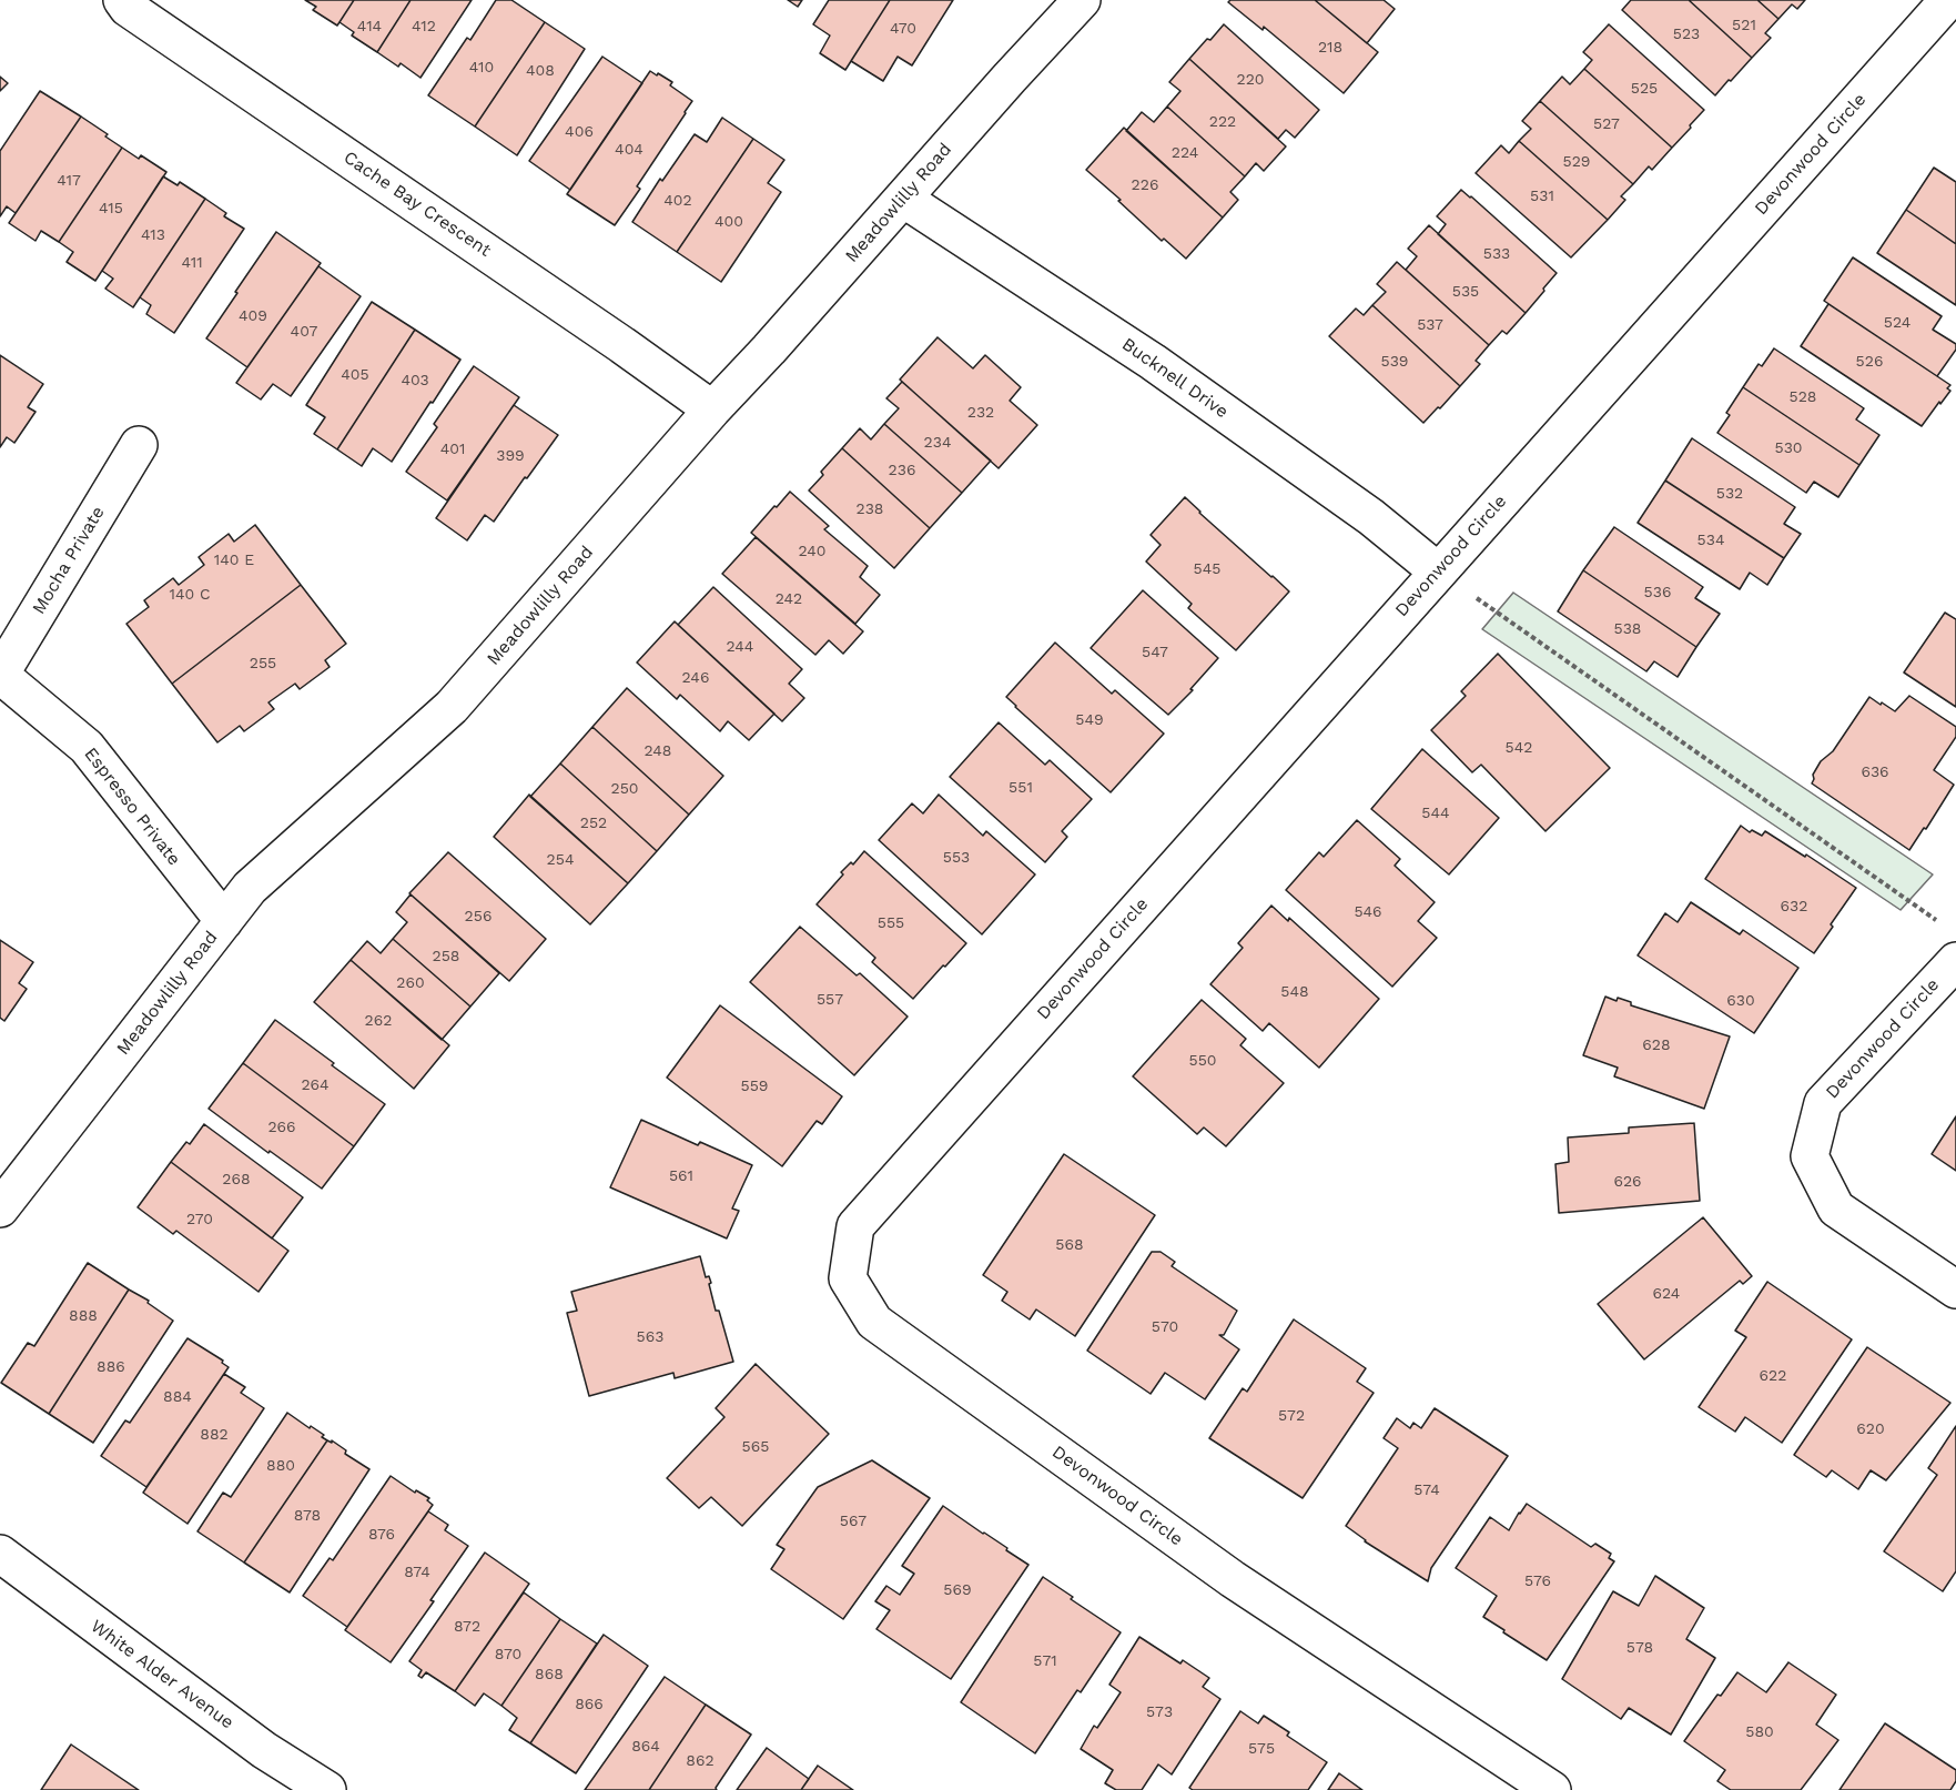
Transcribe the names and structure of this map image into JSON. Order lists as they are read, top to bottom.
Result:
{
  "streets": {
    "street": [
      "Devonwood Circle",
      "Meadowlilly Road",
      "Cache Bay Crescent",
      "Bucknell Drive",
      "Mocha Private",
      "Espresso Private",
      "White Alder Avenue"
    ]
  },
  "crossings": [
    ["Devonwood Circle", "Bucknell Drive"],
    ["Meadowlilly Road", "Cache Bay Crescent"],
    ["Meadowlilly Road", "Bucknell Drive"],
    ["Meadowlilly Road", "Espresso Private"],
    ["Mocha Private", "Espresso Private"]
  ],
  "house_numbers": [
    "521",
    "414",
    "412",
    "470",
    "523",
    "218",
    "410",
    "408",
    "220",
    "525",
    "222",
    "527",
    "406",
    "404",
    "224",
    "529",
    "417",
    "226",
    "531",
    "402",
    "415",
    "400",
    "413",
    "533",
    "411",
    "535",
    "409",
    "524",
    "537",
    "407",
    "539",
    "526",
    "405",
    "403",
    "528",
    "232",
    "234",
    "530",
    "401",
    "399",
    "236",
    "532",
    "238",
    "534",
    "240",
    "140 E",
    "545",
    "536",
    "140 C",
    "242",
    "538",
    "244",
    "547",
    "255",
    "246",
    "549",
    "542",
    "248",
    "636",
    "551",
    "250",
    "544",
    "252",
    "553",
    "254",
    "632",
    "546",
    "256",
    "555",
    "258",
    "260",
    "548",
    "557",
    "630",
    "262",
    "628",
    "550",
    "264",
    "559",
    "266",
    "561",
    "268",
    "626",
    "270",
    "568",
    "624",
    "888",
    "570",
    "563",
    "886",
    "622",
    "884",
    "572",
    "620",
    "882",
    "565",
    "880",
    "574",
    "878",
    "567",
    "876",
    "874",
    "576",
    "569",
    "872",
    "578",
    "870",
    "571",
    "868",
    "866",
    "573",
    "580",
    "864",
    "575",
    "862"
  ]
}
